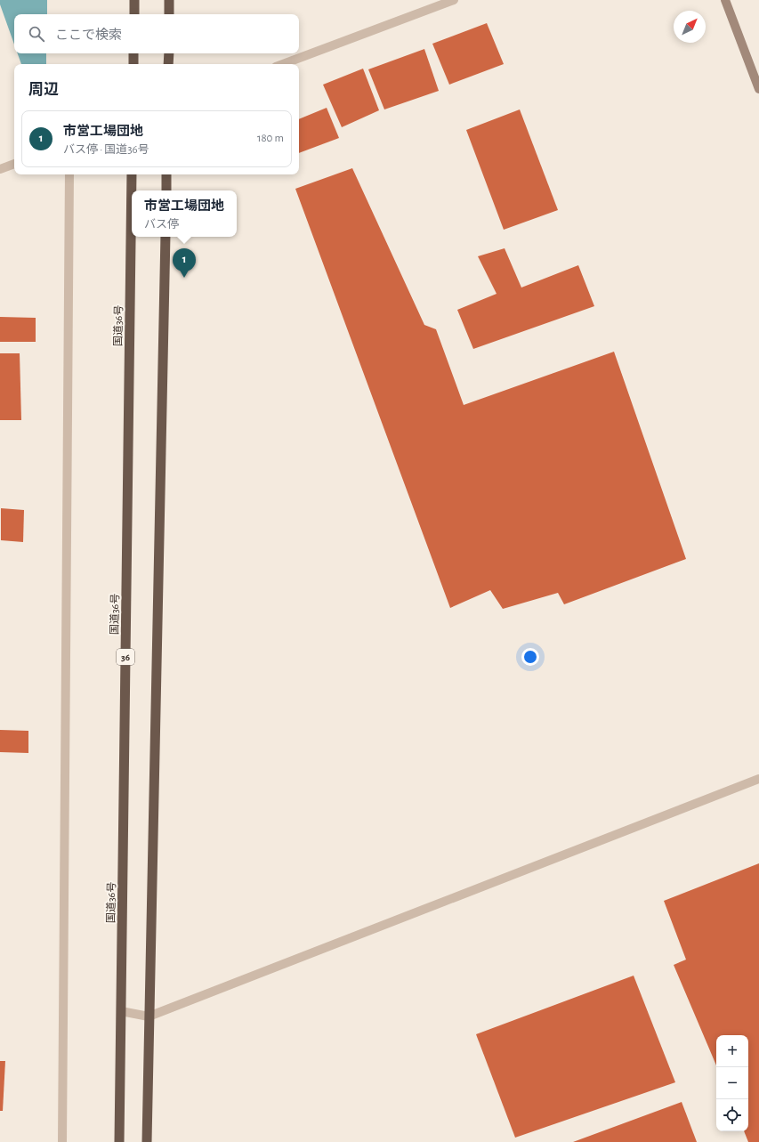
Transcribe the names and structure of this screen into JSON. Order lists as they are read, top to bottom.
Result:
{
  "streets": {
    "highway": ["国道36号", "36"]
  },
  "north": "top right",
  "page": {
    "search": "ここで検索",
    "heading": "周辺",
    "list": [
      {
        "mark": "1",
        "name": "市営工場団地",
        "note": "バス停 · 国道36号",
        "value": "180 m"
      }
    ],
    "popup": ["市営工場団地", "バス停"],
    "pins": "1",
    "map_buttons": ["+", "−"]
  }
}
